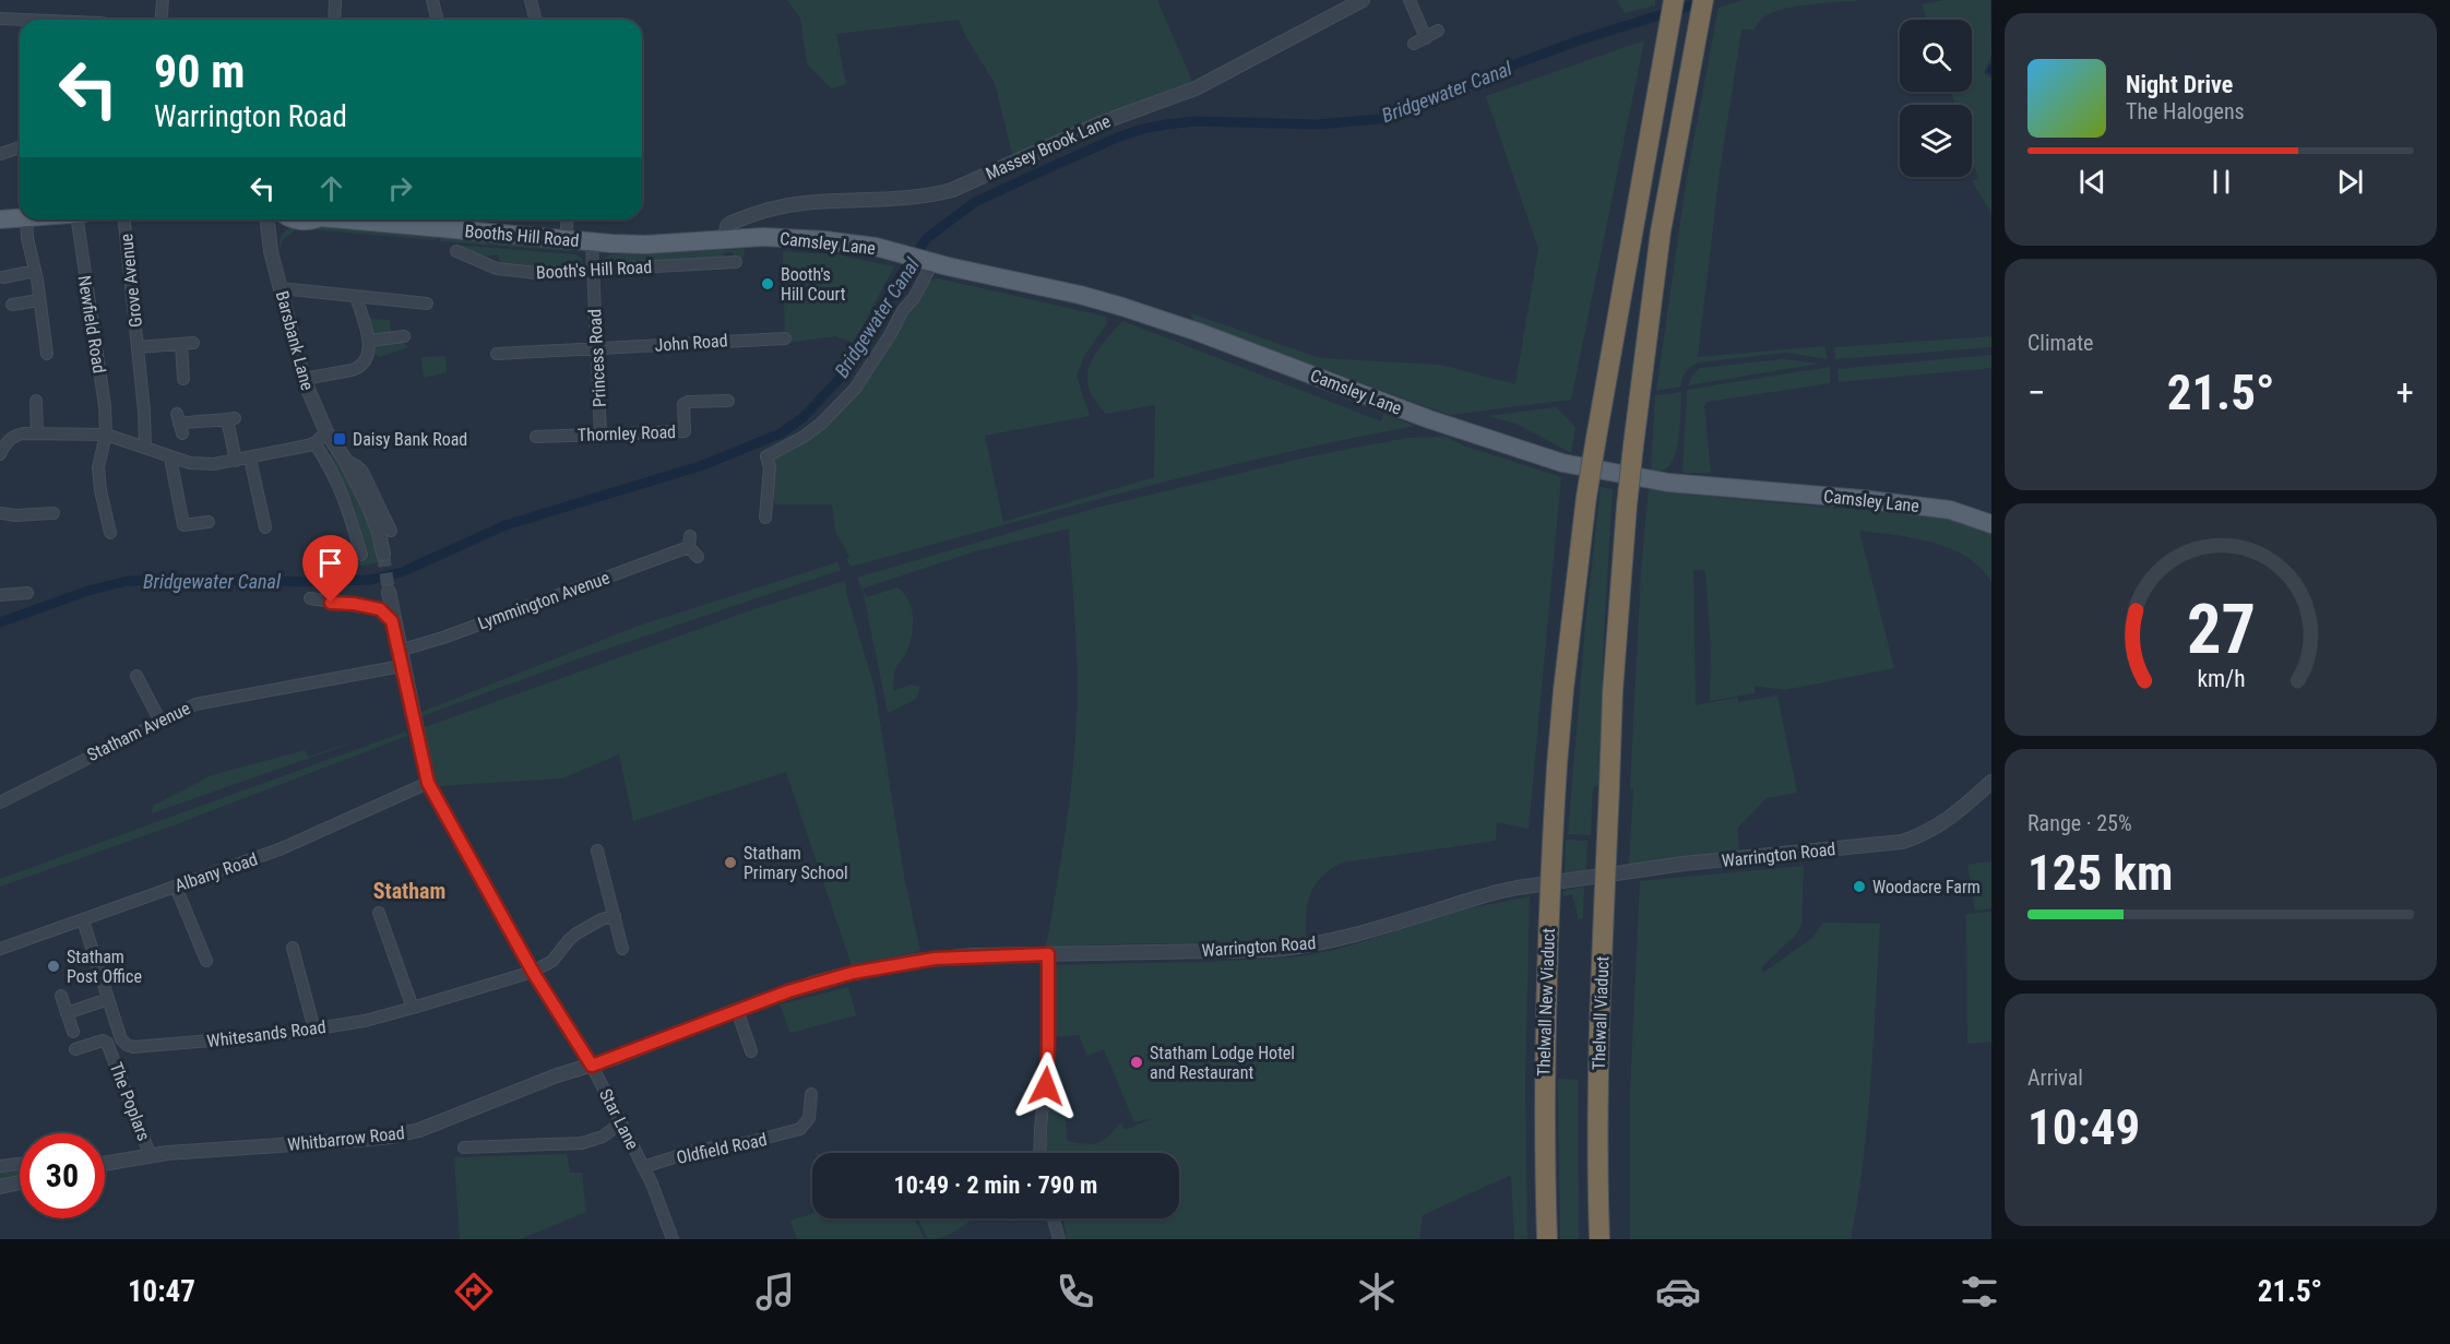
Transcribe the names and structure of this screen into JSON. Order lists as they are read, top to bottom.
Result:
{
  "streets": {
    "highway": ["Thelwall New Viaduct", "Thelwall Viaduct"],
    "main road": ["Booths Hill Road", "Camsley Lane"],
    "street": [
      "Massey Brook Lane",
      "Booth's Hill Road",
      "Grove Avenue",
      "Newfield Road",
      "Barsbank Lane",
      "John Road",
      "Princess Road",
      "Thornley Road",
      "Lymmington Avenue",
      "Statham Avenue",
      "Warrington Road",
      "Albany Road",
      "Whitesands Road",
      "The Poplars",
      "Star Lane",
      "Whitbarrow Road",
      "Oldfield Road"
    ]
  },
  "crossings": [
    ["Massey Brook Lane", "Booths Hill Road"],
    ["Massey Brook Lane", "Camsley Lane"],
    ["Booths Hill Road", "Camsley Lane"],
    ["Booths Hill Road", "Princess Road"],
    ["Booth's Hill Road", "Princess Road"],
    ["John Road", "Princess Road"],
    ["Princess Road", "Thornley Road"],
    ["Statham Avenue", "Star Lane"],
    ["Warrington Road", "Star Lane"],
    ["Warrington Road", "Whitbarrow Road"],
    ["Albany Road", "Whitesands Road"],
    ["Albany Road", "Star Lane"],
    ["Whitesands Road", "Star Lane"],
    ["The Poplars", "Whitbarrow Road"],
    ["Star Lane", "Whitbarrow Road"],
    ["Star Lane", "Oldfield Road"]
  ],
  "districts": ["Statham"],
  "water": ["Bridgewater Canal"],
  "places": {
    "other": [
      "Booth's Hill Court",
      "Statham Primary School",
      "Woodacre Farm",
      "Statham Post Office",
      "Statham Lodge Hotel and Restaurant"
    ],
    "transit": ["Daisy Bank Road"]
  },
  "page": {
    "turn": ["90 m", "Warrington Road"],
    "song": ["Night Drive", "The Halogens"],
    "tile": [
      "Climate",
      ["Range · 25%", "125 km"],
      ["Arrival", "10:49"]
    ],
    "heat": ["−", "21.5°", "+"],
    "limit": "30",
    "trip": "10:49 · 2 min · 790 m",
    "tabs": ["10:47", "21.5°"],
    "gauge": ["27", "km/h"]
  }
}
